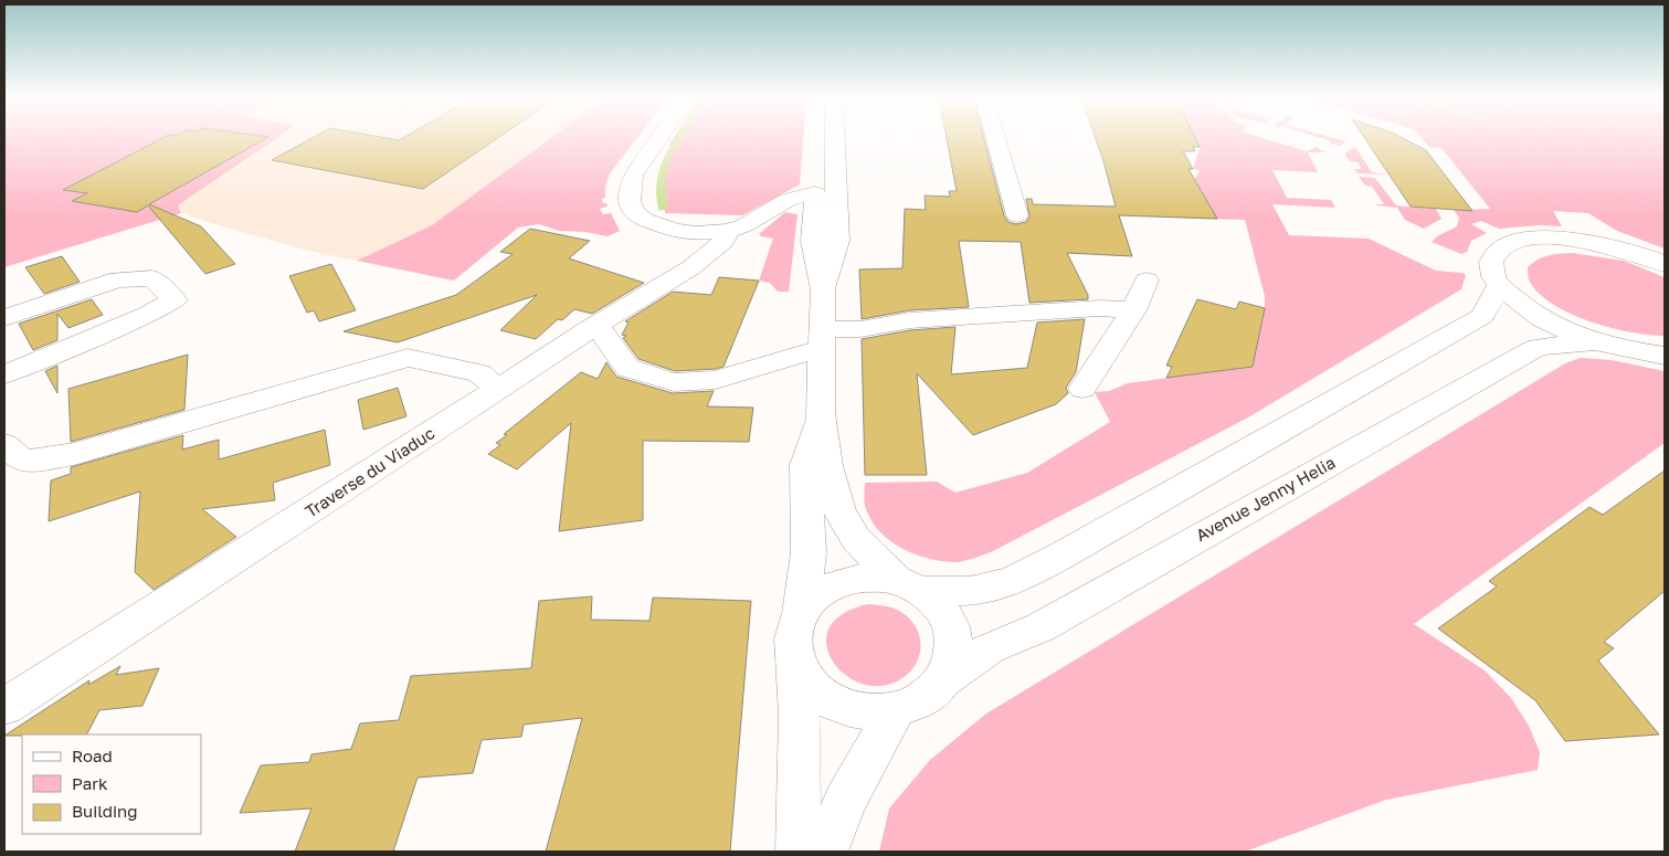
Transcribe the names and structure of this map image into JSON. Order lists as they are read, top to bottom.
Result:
{
  "streets": {
    "street": ["Traverse du Viaduc", "Avenue Jenny Helia"]
  },
  "legend": ["Road", "Park", "Building"]
}
